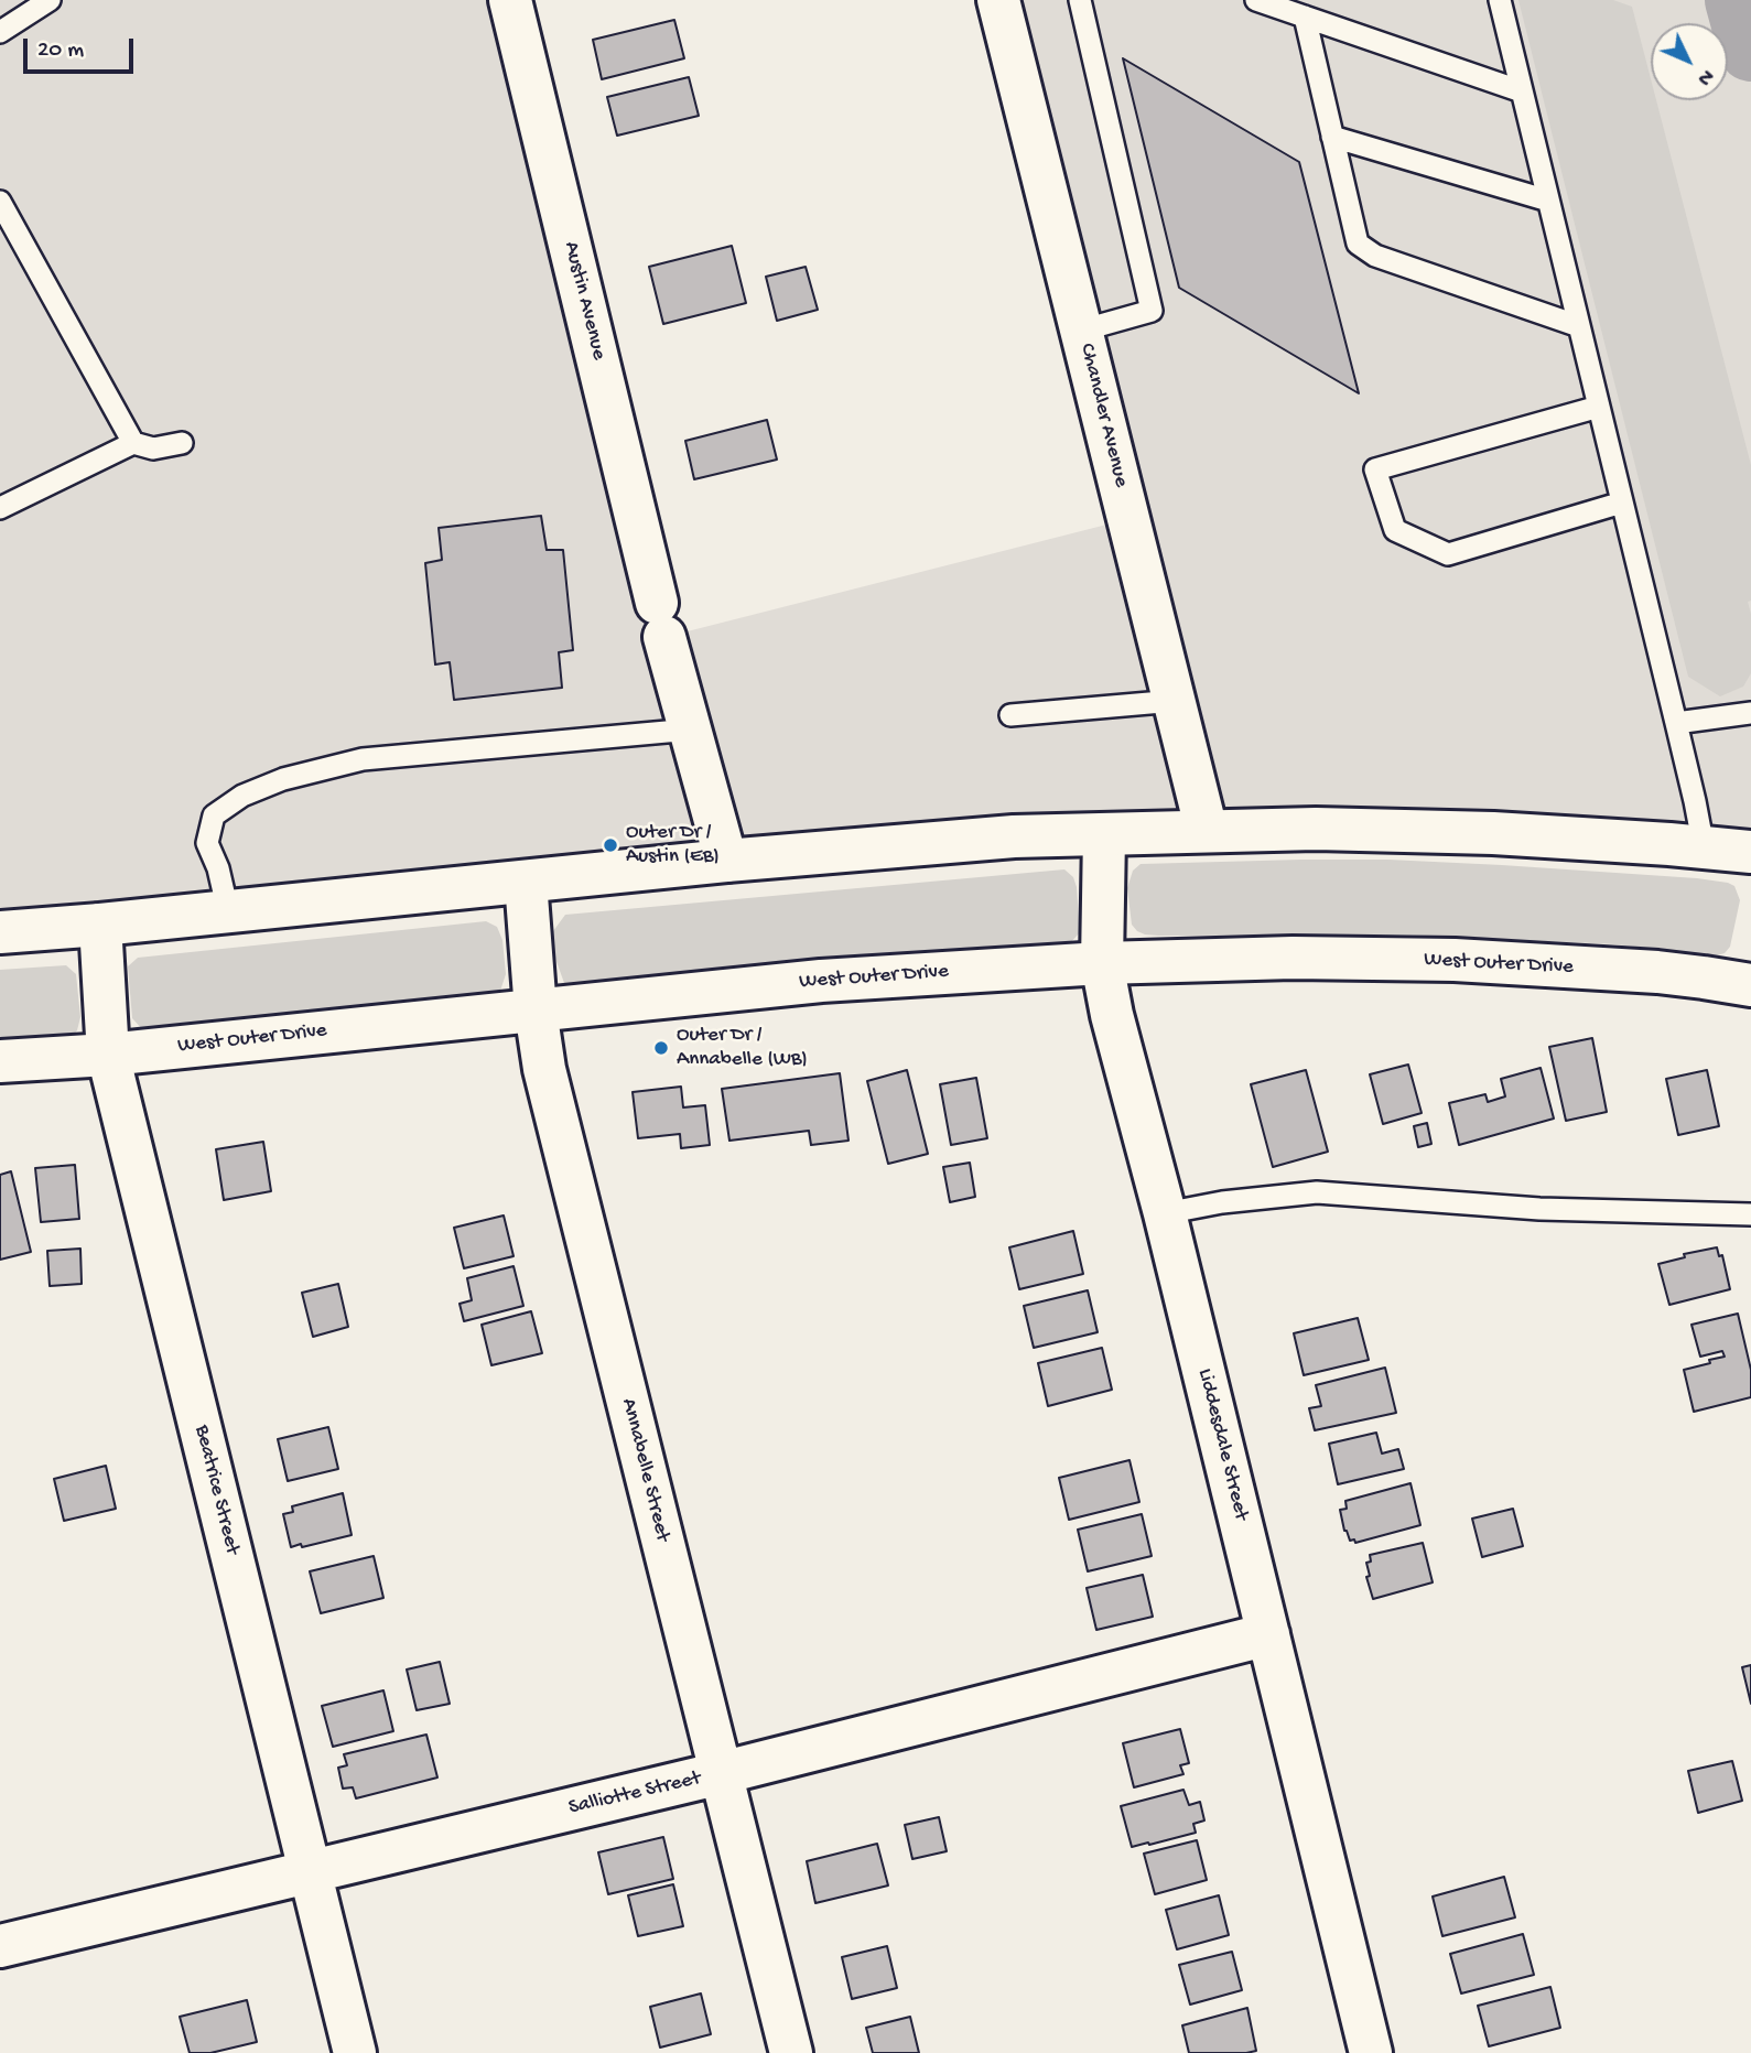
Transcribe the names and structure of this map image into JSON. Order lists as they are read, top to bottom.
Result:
{
  "streets": {
    "street": [
      "Austin Avenue",
      "Chandler Avenue",
      "West Outer Drive",
      "Liddesdale Street",
      "Annabelle Street",
      "Beatrice Street",
      "Salliotte Street"
    ]
  },
  "crossings": [
    ["West Outer Drive", "Liddesdale Street"],
    ["West Outer Drive", "Annabelle Street"],
    ["West Outer Drive", "Beatrice Street"],
    ["Liddesdale Street", "Salliotte Street"],
    ["Annabelle Street", "Salliotte Street"],
    ["Beatrice Street", "Salliotte Street"]
  ],
  "places": ["Outer Dr / Austin (EB)", "Outer Dr / Annabelle (WB)"],
  "scale_bar": "20 m",
  "north": "bottom right"
}
